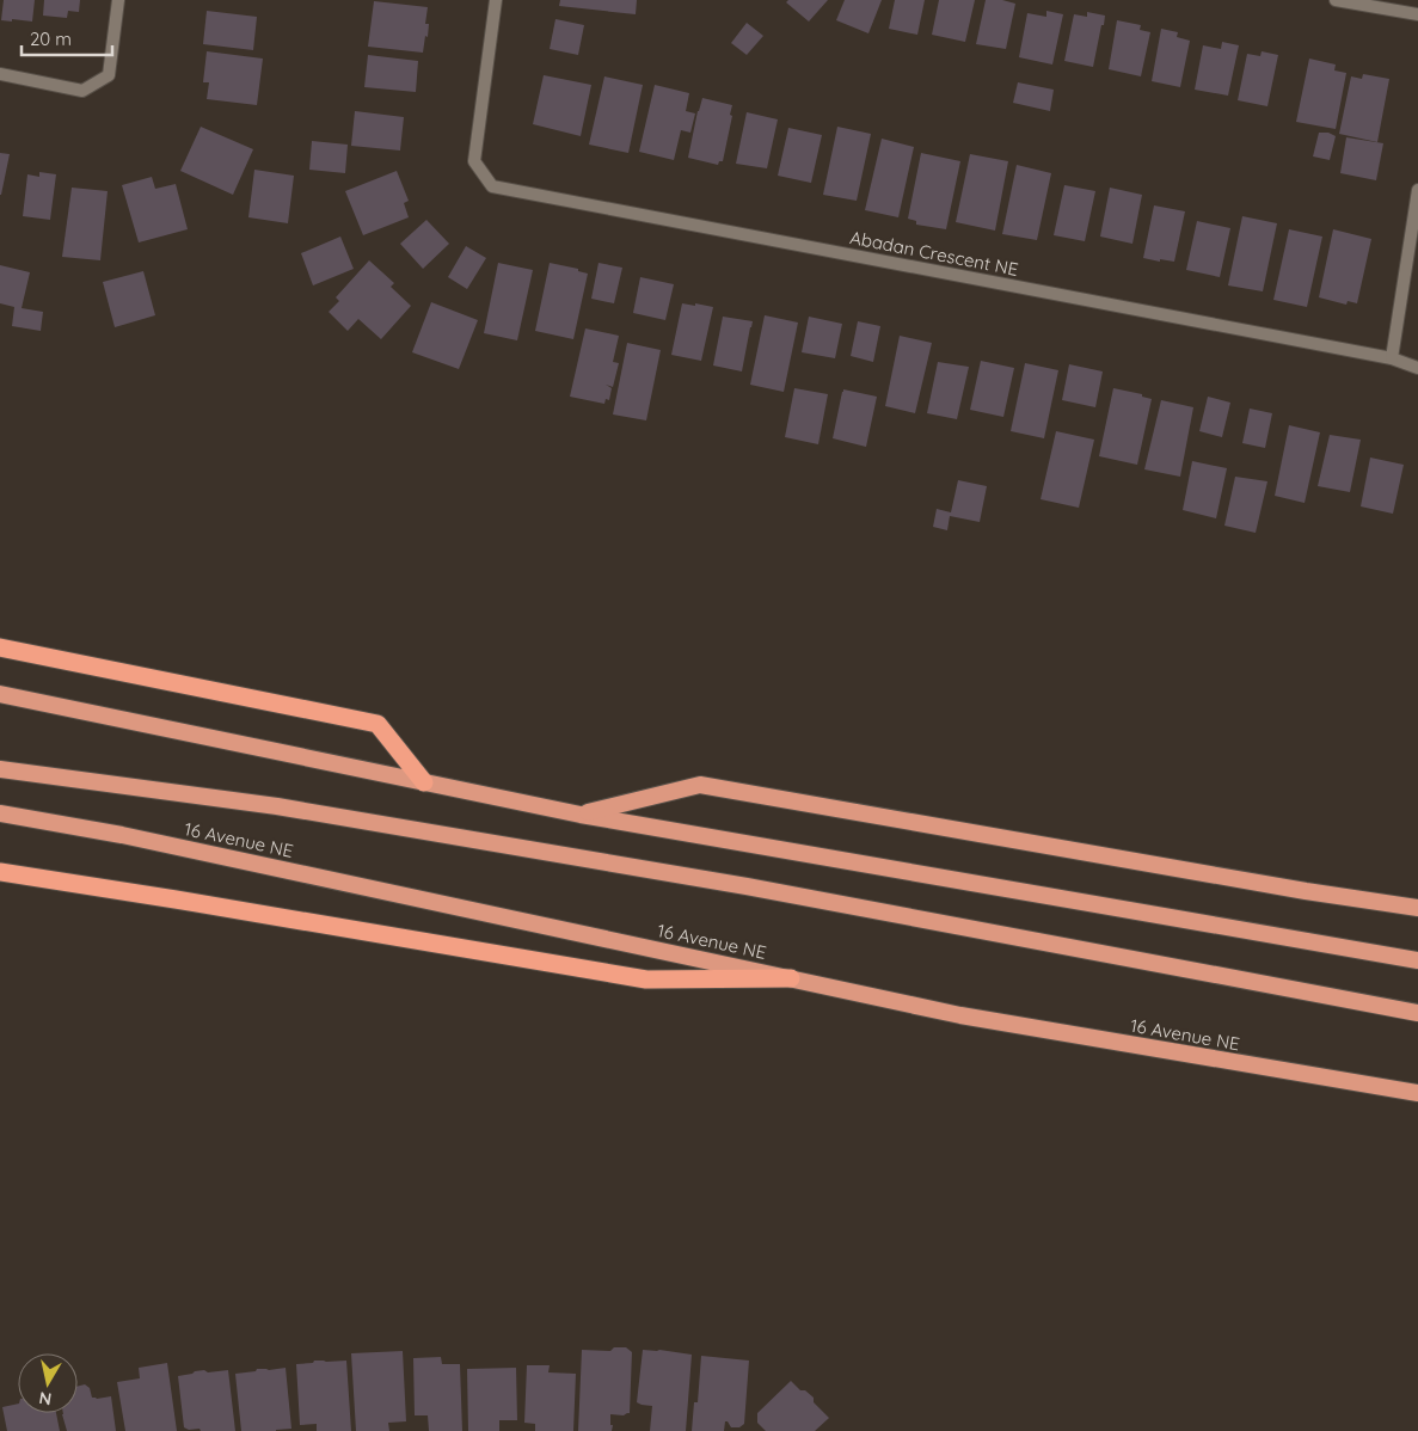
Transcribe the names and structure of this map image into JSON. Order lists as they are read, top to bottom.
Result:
{
  "streets": {
    "highway": ["16 Avenue NE"],
    "street": ["Abadan Crescent NE"]
  },
  "scale_bar": "20 m",
  "north": "bottom"
}
